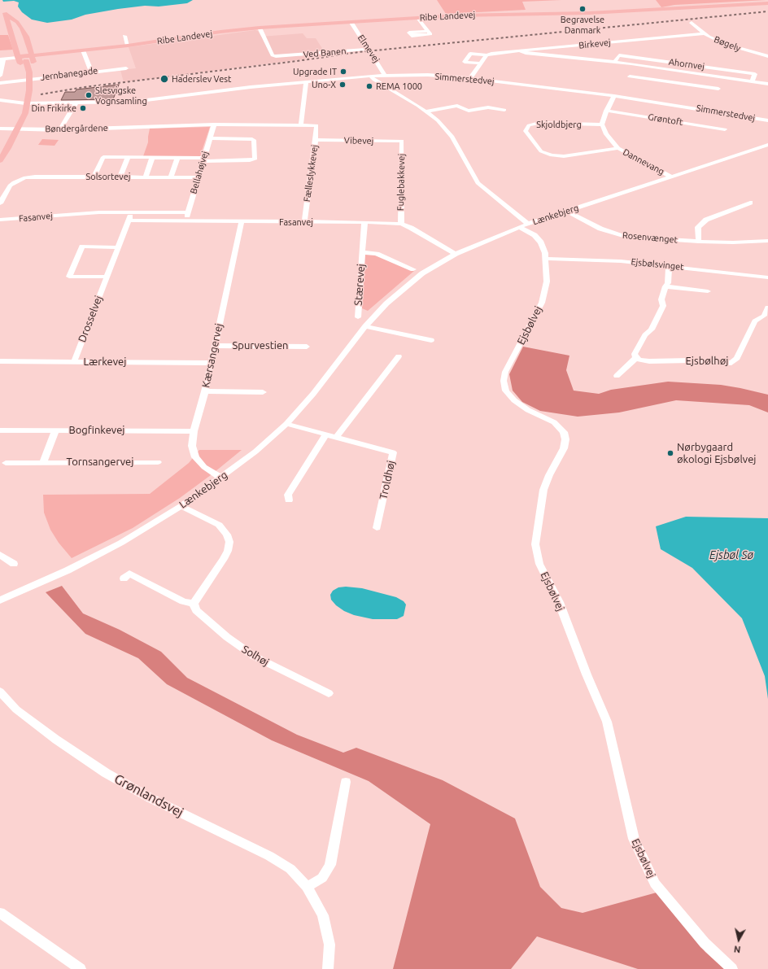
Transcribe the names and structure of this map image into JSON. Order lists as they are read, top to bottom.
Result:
{
  "streets": {
    "main road": ["Ribe Landevej"],
    "street": [
      "Birkevej",
      "Bøgely",
      "Elmevej",
      "Ved Banen",
      "Ahornvej",
      "Jernbanegade",
      "Simmerstedvej",
      "Grøntoft",
      "Skjoldbjerg",
      "Bøndergårdene",
      "Vibevej",
      "Dannevang",
      "Bellahøjvej",
      "Fælleslykkevej",
      "Solsortevej",
      "Fuglebakkevej",
      "Lænkebjerg",
      "Fasanvej",
      "Rosenvænget",
      "Ejsbølsvinget",
      "Stærevej",
      "Drosselvej",
      "Ejsbølvej",
      "Spurvestien",
      "Kærsangervej",
      "Ejsbølhøj",
      "Lærkevej",
      "Bogfinkevej",
      "Tornsangervej",
      "Troldhøj",
      "Solhøj",
      "Grønlandsvej"
    ]
  },
  "crossings": [
    ["Ribe Landevej", "Elmevej"],
    ["Ribe Landevej", "Ved Banen"],
    ["Birkevej", "Bøgely"],
    ["Birkevej", "Ahornvej"],
    ["Elmevej", "Ved Banen"],
    ["Elmevej", "Simmerstedvej"],
    ["Skjoldbjerg", "Dannevang"],
    ["Bøndergårdene", "Bellahøjvej"],
    ["Bøndergårdene", "Fælleslykkevej"],
    ["Vibevej", "Fælleslykkevej"],
    ["Vibevej", "Fuglebakkevej"],
    ["Dannevang", "Lænkebjerg"],
    ["Bellahøjvej", "Solsortevej"],
    ["Bellahøjvej", "Fasanvej"],
    ["Fælleslykkevej", "Fasanvej"],
    ["Fuglebakkevej", "Fasanvej"],
    ["Lænkebjerg", "Fasanvej"],
    ["Lænkebjerg", "Rosenvænget"],
    ["Lænkebjerg", "Ejsbølvej"],
    ["Lænkebjerg", "Kærsangervej"],
    ["Lænkebjerg", "Troldhøj"],
    ["Fasanvej", "Stærevej"],
    ["Fasanvej", "Drosselvej"],
    ["Fasanvej", "Kærsangervej"],
    ["Ejsbølsvinget", "Ejsbølvej"],
    ["Drosselvej", "Lærkevej"],
    ["Spurvestien", "Kærsangervej"],
    ["Kærsangervej", "Lærkevej"],
    ["Kærsangervej", "Bogfinkevej"]
  ],
  "water": ["Ejsbøl Sø"],
  "places": [
    "Begravelse Danmark",
    "Upgrade IT",
    "Haderslev Vest",
    "Uno-X",
    "REMA 1000",
    "Slesvigske Vognsamling",
    "Din Frikirke",
    "Nørbygaard økologi Ejsbølvej"
  ],
  "north": "bottom"
}
